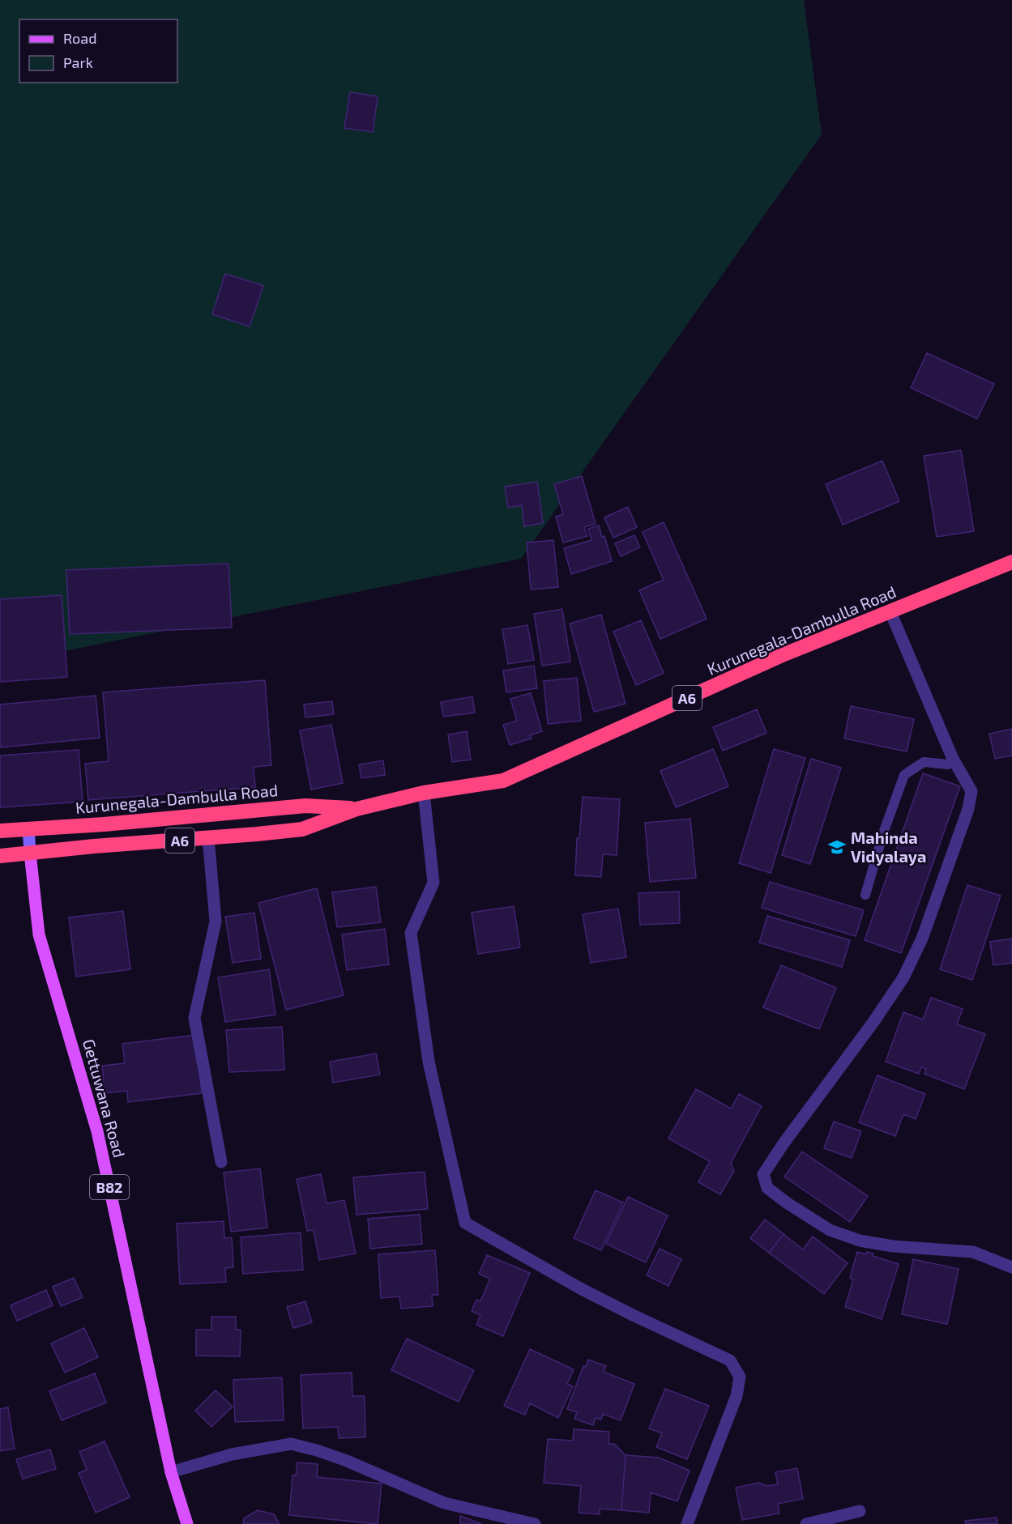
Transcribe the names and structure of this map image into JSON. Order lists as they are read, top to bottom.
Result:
{
  "streets": {
    "highway": ["Kurunegala-Dambulla Road", "A6"],
    "main road": ["Gettuwana Road", "B82"]
  },
  "crossings": [
    ["Kurunegala-Dambulla Road", "Gettuwana Road"]
  ],
  "places": {
    "school or university": ["Mahinda Vidyalaya"]
  },
  "legend": ["Road", "Park"]
}
